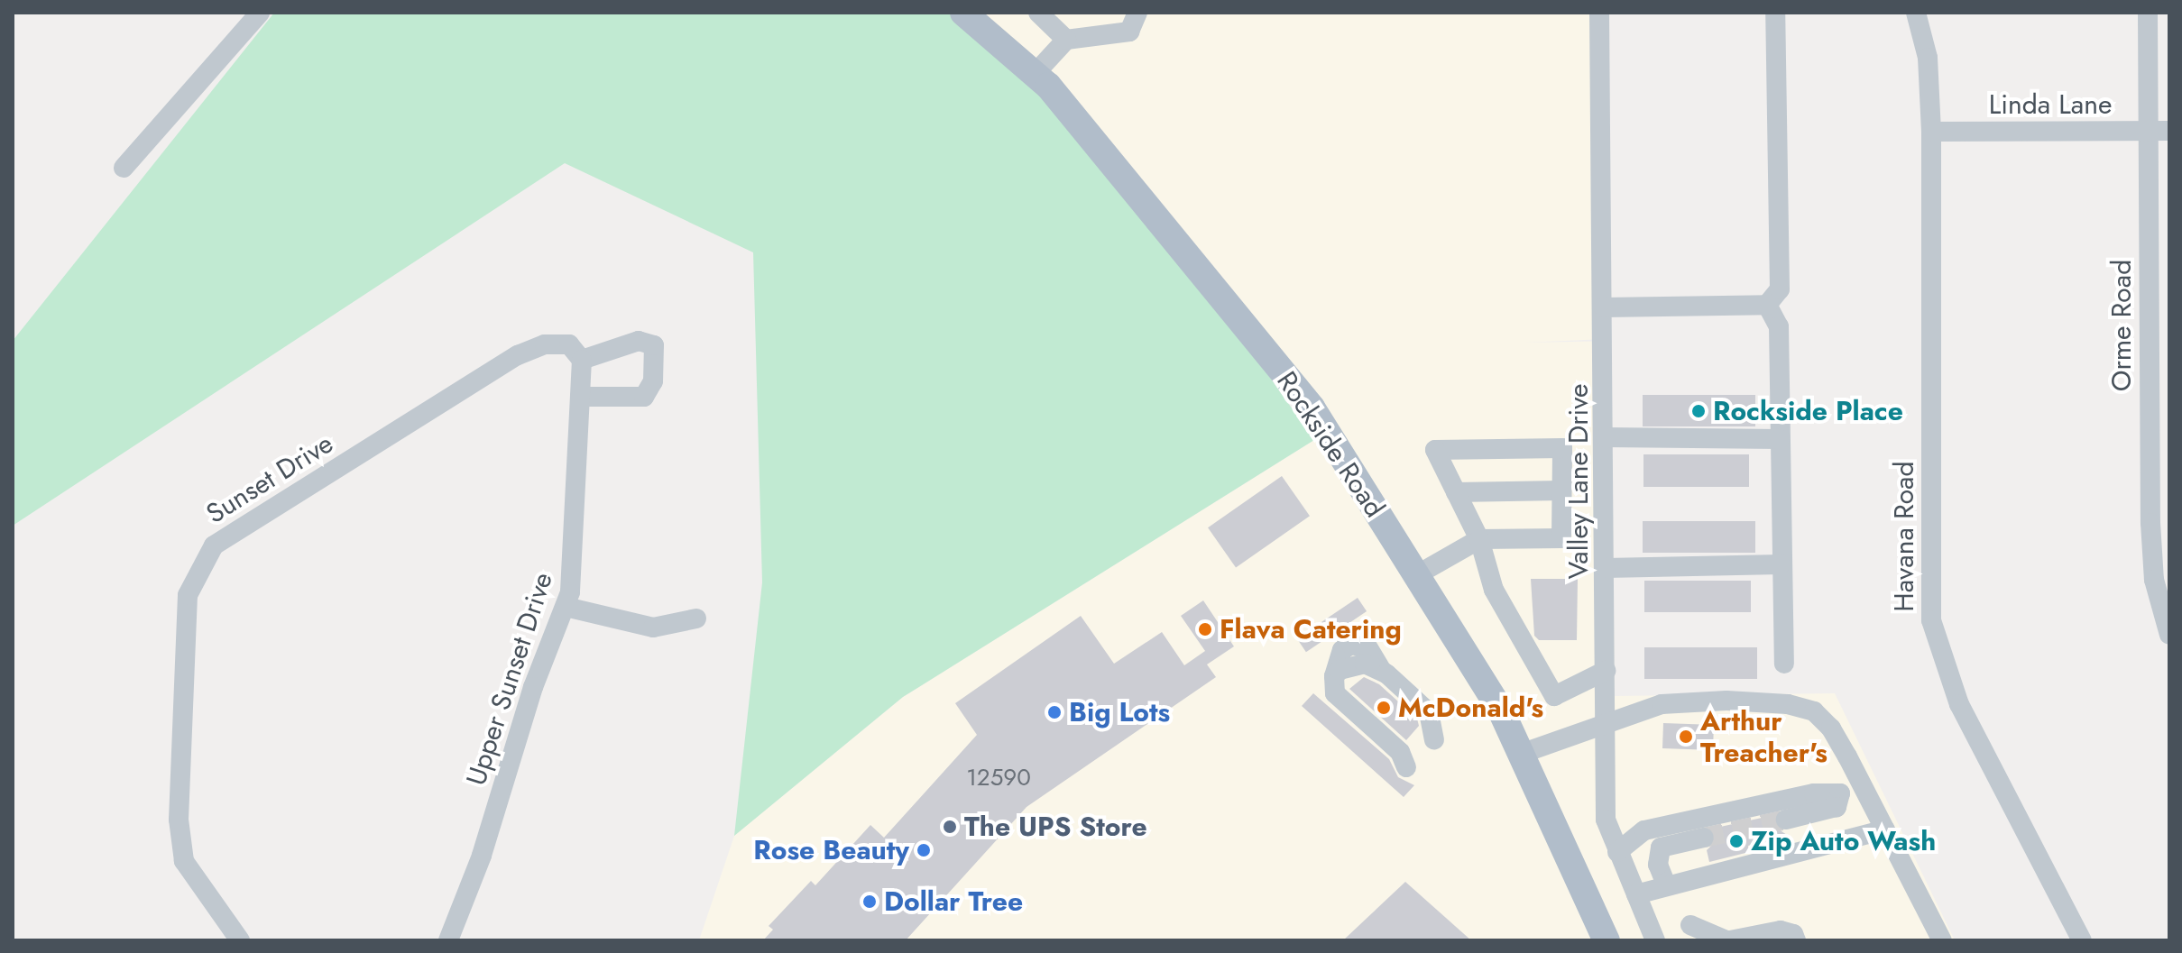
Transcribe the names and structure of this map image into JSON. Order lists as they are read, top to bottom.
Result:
{
  "streets": {
    "main road": ["Rockside Road"],
    "street": [
      "Linda Lane",
      "Orme Road",
      "Sunset Drive",
      "Valley Lane Drive",
      "Havana Road",
      "Upper Sunset Drive"
    ]
  },
  "crossings": [
    ["Linda Lane", "Orme Road"],
    ["Linda Lane", "Havana Road"],
    ["Sunset Drive", "Upper Sunset Drive"]
  ],
  "places": [
    "Rockside Place",
    "Flava Catering",
    "McDonald's",
    "Big Lots",
    "Arthur Treacher's",
    "The UPS Store",
    "Zip Auto Wash",
    "Rose Beauty",
    "Dollar Tree"
  ],
  "house_numbers": ["12590"]
}
